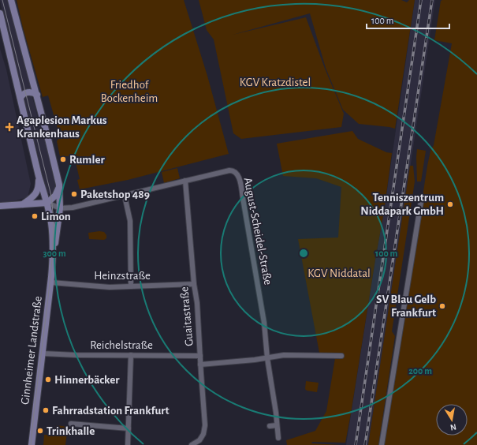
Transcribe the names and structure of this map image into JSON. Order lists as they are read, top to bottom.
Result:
{
  "streets": {
    "main road": ["Ginnheimer Landstraße"],
    "street": [
      "August-Scheidel-Straße",
      "Heinzstraße",
      "Guaitastraße",
      "Reichelstraße"
    ]
  },
  "crossings": [
    ["August-Scheidel-Straße", "Guaitastraße"],
    ["August-Scheidel-Straße", "Ginnheimer Landstraße"],
    ["Heinzstraße", "Guaitastraße"],
    ["Heinzstraße", "Ginnheimer Landstraße"],
    ["Guaitastraße", "Reichelstraße"],
    ["Reichelstraße", "Ginnheimer Landstraße"]
  ],
  "parks": ["KGV Kratzdistel", "Friedhof Bockenheim", "KGV Niddatal"],
  "places": {
    "health": ["Agaplesion Markus Krankenhaus"],
    "other": [
      "Rumler",
      "Paketshop 489",
      "Tenniszentrum Niddapark GmbH",
      "Limon",
      "SV Blau Gelb Frankfurt",
      "Hinnerbäcker",
      "Fahrradstation Frankfurt",
      "Trinkhalle"
    ]
  },
  "scale_bar": "100 m",
  "north": "bottom",
  "rings": ["100 m", "300 m", "200 m"]
}
